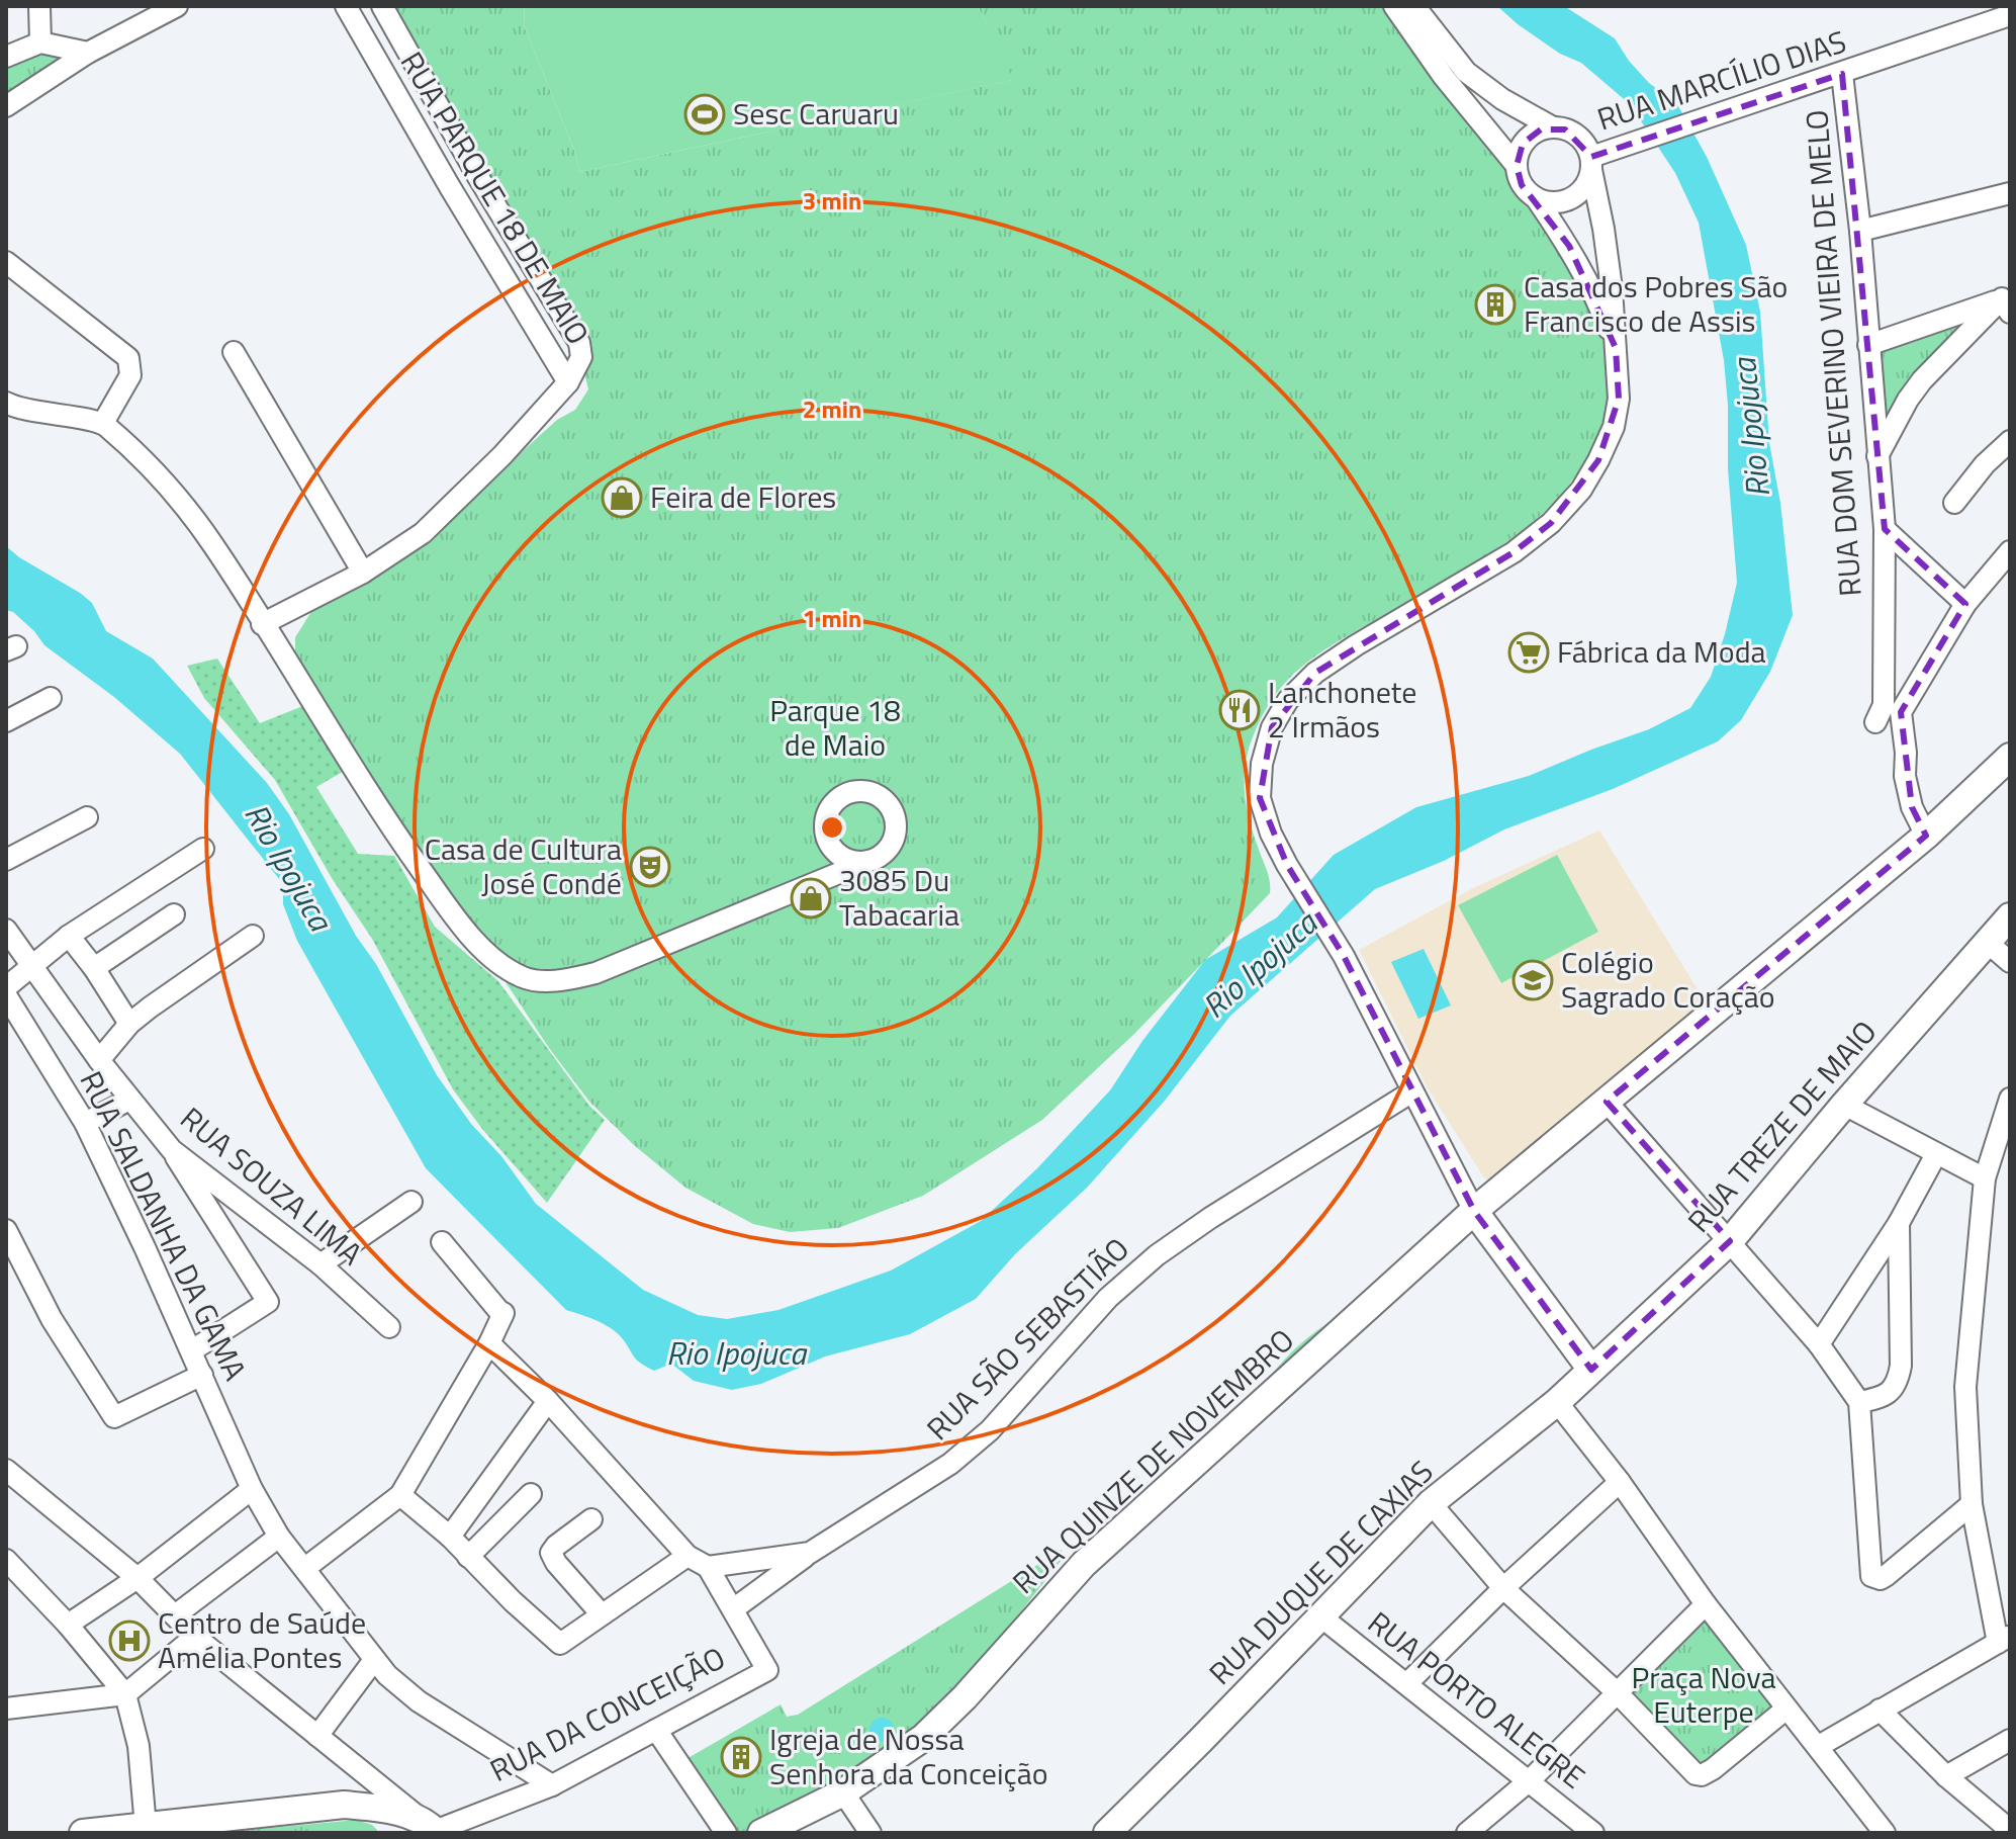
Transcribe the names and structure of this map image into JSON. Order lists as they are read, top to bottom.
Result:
{
  "streets": {
    "main road": ["RUA TREZE DE MAIO", "RUA QUINZE DE NOVEMBRO", "RUA DUQUE DE CAXIAS"],
    "street": [
      "RUA MARCÍLIO DIAS",
      "RUA PARQUE 18 DE MAIO",
      "RUA DOM SEVERINO VIEIRA DE MELO",
      "RUA SOUZA LIMA",
      "RUA SALDANHA DA GAMA",
      "RUA SÃO SEBASTIÃO",
      "RUA PORTO ALEGRE",
      "RUA DA CONCEIÇÃO"
    ]
  },
  "crossings": [
    ["RUA MARCÍLIO DIAS", "RUA DOM SEVERINO VIEIRA DE MELO"],
    ["RUA TREZE DE MAIO", "RUA DUQUE DE CAXIAS"],
    ["RUA SALDANHA DA GAMA", "RUA DA CONCEIÇÃO"],
    ["RUA SÃO SEBASTIÃO", "RUA DA CONCEIÇÃO"],
    ["RUA DUQUE DE CAXIAS", "RUA PORTO ALEGRE"]
  ],
  "water": ["Rio Ipojuca"],
  "parks": ["Parque 18 de Maio", "Praça Nova Euterpe"],
  "places": {
    "sports": ["Sesc Caruaru"],
    "building": ["Casa dos Pobres São Francisco de Assis", "Igreja de Nossa Senhora da Conceição"],
    "shop": ["Feira de Flores", "3085 Du Tabacaria"],
    "supermarket": ["Fábrica da Moda"],
    "restaurant": ["Lanchonete 2 Irmãos"],
    "theatre": ["Casa de Cultura José Condé"],
    "school or university": ["Colégio Sagrado Coração"],
    "hospital": ["Centro de Saúde Amélia Pontes"]
  },
  "rings": ["3 min", "2 min", "1 min"]
}
